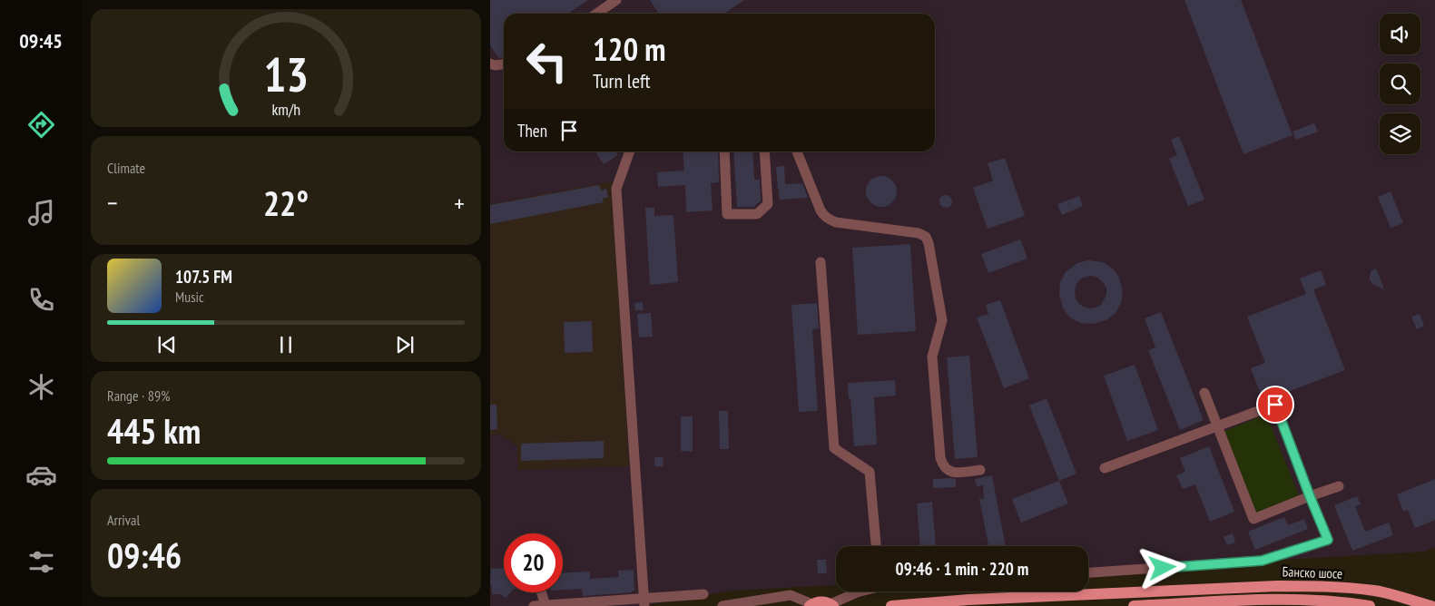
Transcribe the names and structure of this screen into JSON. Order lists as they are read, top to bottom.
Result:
{
  "streets": {
    "main road": ["Банско шосе"]
  },
  "page": {
    "tabs": "09:45",
    "turn": ["120 m", "Turn left"],
    "then": "Then",
    "tile": [
      "Climate",
      ["Range · 89%", "445 km"],
      ["Arrival", "09:46"]
    ],
    "heat": ["−", "22°", "+"],
    "song": ["107.5 FM", "Music"],
    "limit": "20",
    "trip": "09:46 · 1 min · 220 m",
    "gauge": ["13", "km/h"]
  }
}
